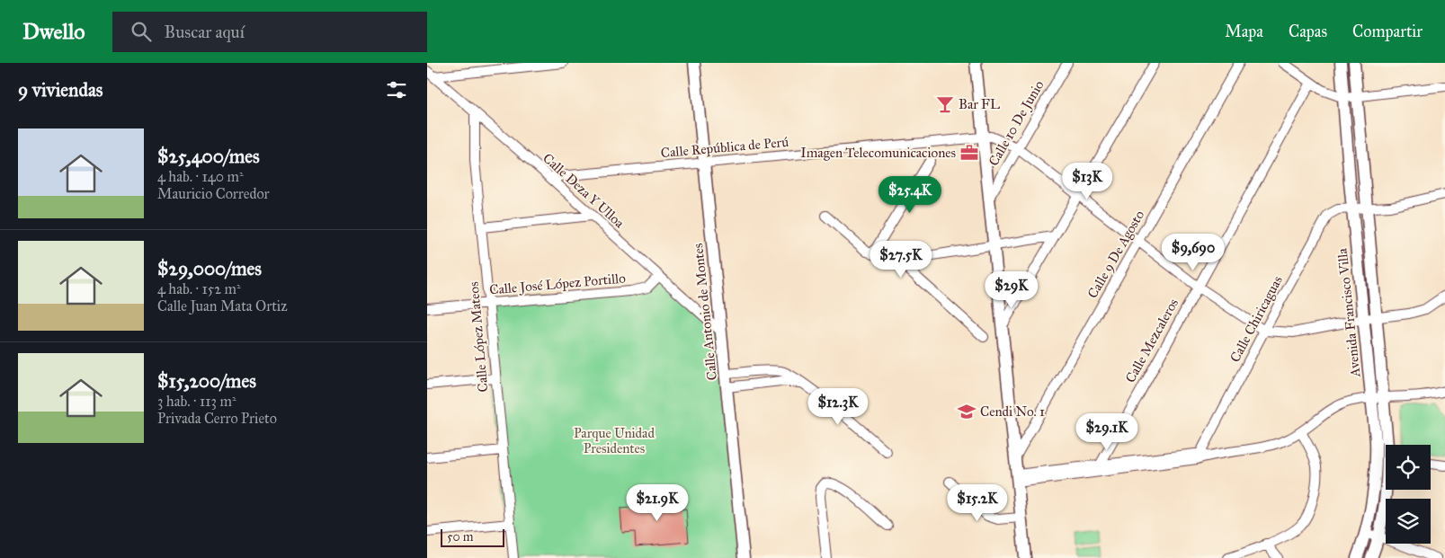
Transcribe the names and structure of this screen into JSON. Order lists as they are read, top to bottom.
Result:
{
  "streets": {
    "main road": ["Calle Antonio de Montes", "Avenida Francisco Villa"],
    "street": [
      "Calle 10 De Junio",
      "Calle República de Perú",
      "Calle Deza Y Ulloa",
      "Calle 9 De Agosto",
      "Calle José López Portillo",
      "Calle Chiricaguas",
      "Calle López Mateos",
      "Calle Mezcaleros"
    ]
  },
  "crossings": [
    ["Calle 10 De Junio", "Calle República de Perú"],
    ["Calle República de Perú", "Calle Deza Y Ulloa"],
    ["Calle República de Perú", "Calle 9 De Agosto"],
    ["Calle República de Perú", "Calle Antonio de Montes"],
    ["Calle República de Perú", "Calle Chiricaguas"],
    ["Calle República de Perú", "Calle Mezcaleros"],
    ["Calle Deza Y Ulloa", "Calle José López Portillo"],
    ["Calle Deza Y Ulloa", "Calle Antonio de Montes"],
    ["Calle Deza Y Ulloa", "Calle López Mateos"],
    ["Calle José López Portillo", "Calle López Mateos"],
    ["Avenida Francisco Villa", "Calle Chiricaguas"]
  ],
  "parks": ["Parque Unidad Presidentes"],
  "places": {
    "bar": ["Bar FL"],
    "office": ["Imagen Telecomunicaciones"],
    "school or university": ["Cendi No. 1"]
  },
  "scale_bar": "50 m",
  "page": {
    "header": "Dwello",
    "search": "Buscar aquí",
    "nav": ["Mapa", "Capas", "Compartir"],
    "heading": "9 viviendas",
    "list": [
      {
        "name": "$25,400/mes",
        "note": "4 hab. · 140 m² · Mauricio Corredor"
      },
      {
        "name": "$29,000/mes",
        "note": "4 hab. · 152 m² · Calle Juan Mata Ortiz"
      },
      {
        "name": "$15,200/mes",
        "note": "3 hab. · 113 m² · Privada Cerro Prieto"
      }
    ],
    "price": [
      "$13K",
      "$25.4K",
      "$9,690",
      "$27.5K",
      "$29K",
      "$12.3K",
      "$29.1K",
      "$21.9K",
      "$15.2K"
    ],
    "scale": "50 m"
  }
}
